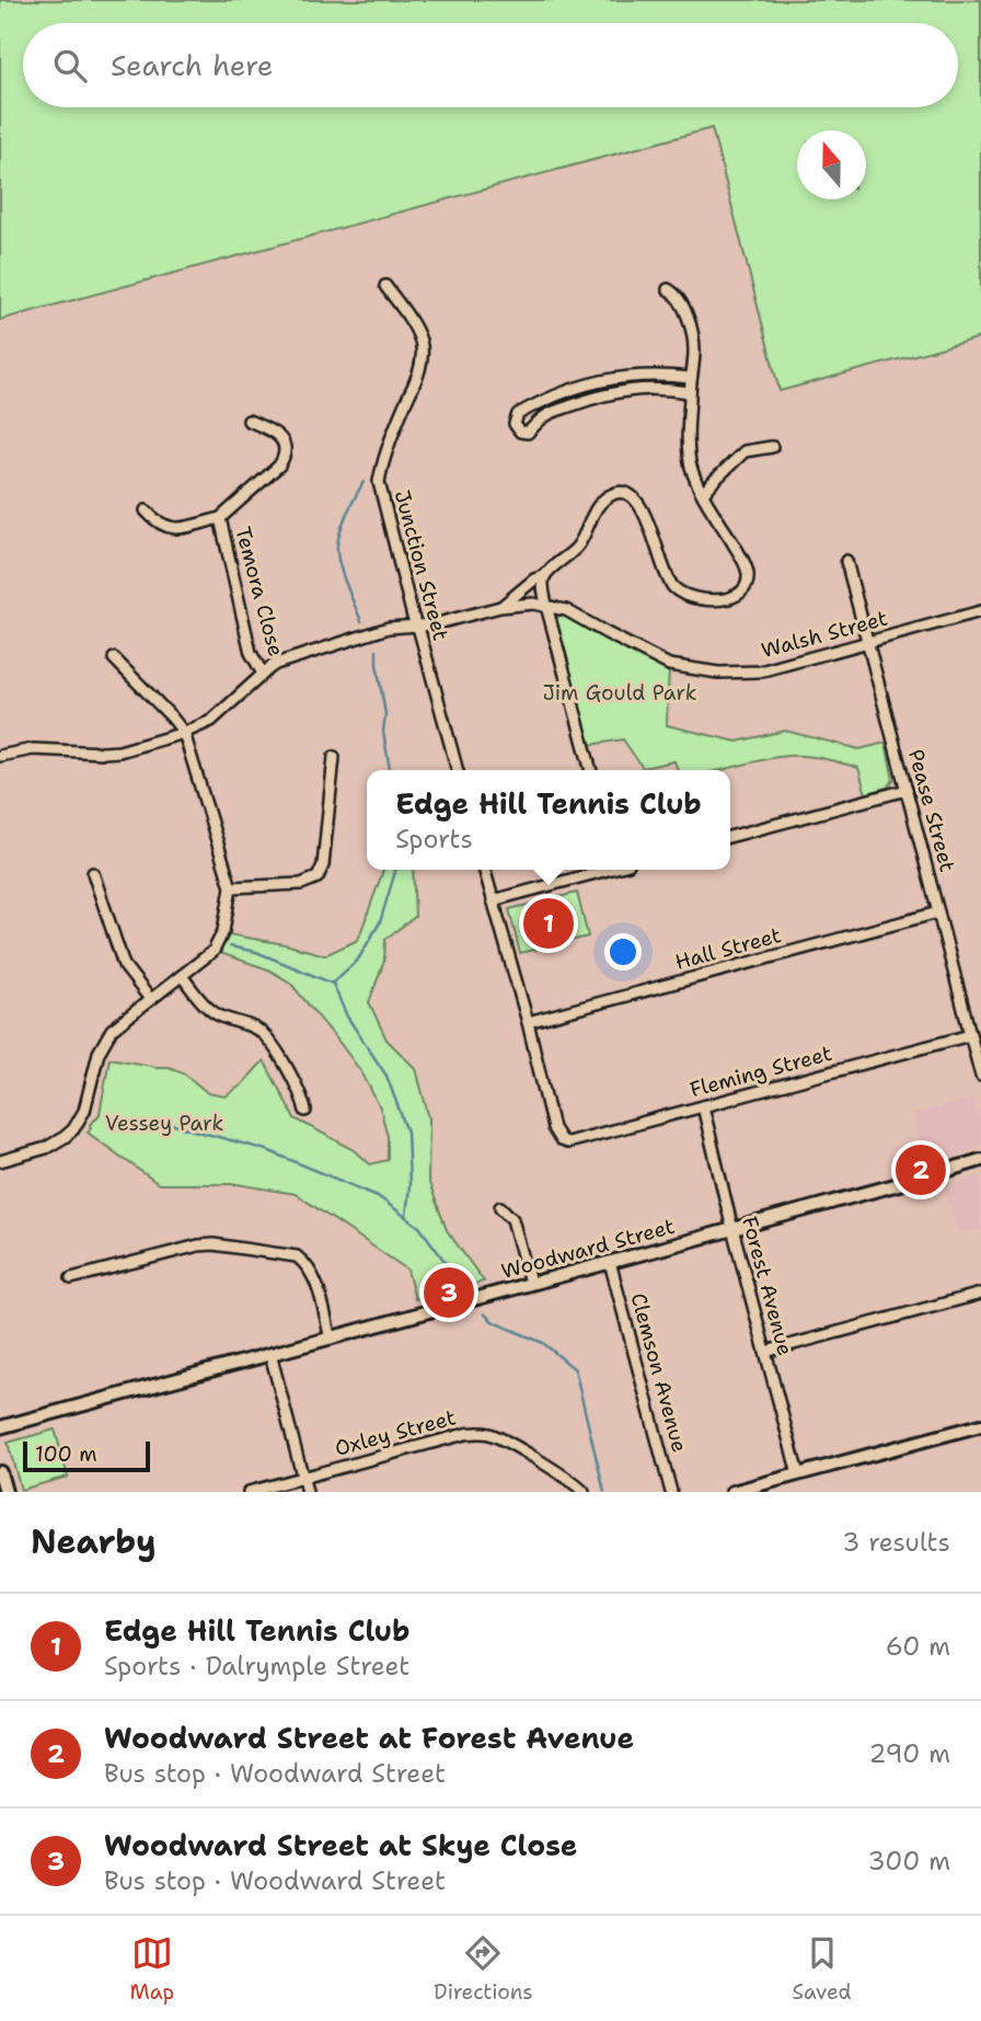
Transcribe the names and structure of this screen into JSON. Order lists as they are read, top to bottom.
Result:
{
  "streets": {
    "street": [
      "Junction Street",
      "Temora Close",
      "Walsh Street",
      "Pease Street",
      "Hall Street",
      "Fleming Street",
      "Woodward Street",
      "Forest Avenue",
      "Clemson Avenue",
      "Oxley Street"
    ]
  },
  "crossings": [
    ["Junction Street", "Walsh Street"],
    ["Temora Close", "Walsh Street"],
    ["Walsh Street", "Pease Street"],
    ["Pease Street", "Hall Street"],
    ["Pease Street", "Fleming Street"],
    ["Hall Street", "Fleming Street"],
    ["Fleming Street", "Forest Avenue"],
    ["Woodward Street", "Forest Avenue"],
    ["Woodward Street", "Clemson Avenue"]
  ],
  "parks": ["Jim Gould Park", "Vessey Park"],
  "scale_bar": "100 m",
  "north": "top",
  "page": {
    "search": "Search here",
    "popup": ["Edge Hill Tennis Club", "Sports"],
    "pins": ["1", "2", "3"],
    "scale": "100 m",
    "heading": ["Nearby", "3 results"],
    "list": [
      {
        "mark": "1",
        "name": "Edge Hill Tennis Club",
        "note": "Sports · Dalrymple Street",
        "value": "60 m"
      },
      {
        "mark": "2",
        "name": "Woodward Street at Forest Avenue",
        "note": "Bus stop · Woodward Street",
        "value": "290 m"
      },
      {
        "mark": "3",
        "name": "Woodward Street at Skye Close",
        "note": "Bus stop · Woodward Street",
        "value": "300 m"
      }
    ],
    "nav": ["Map", "Directions", "Saved"]
  }
}
